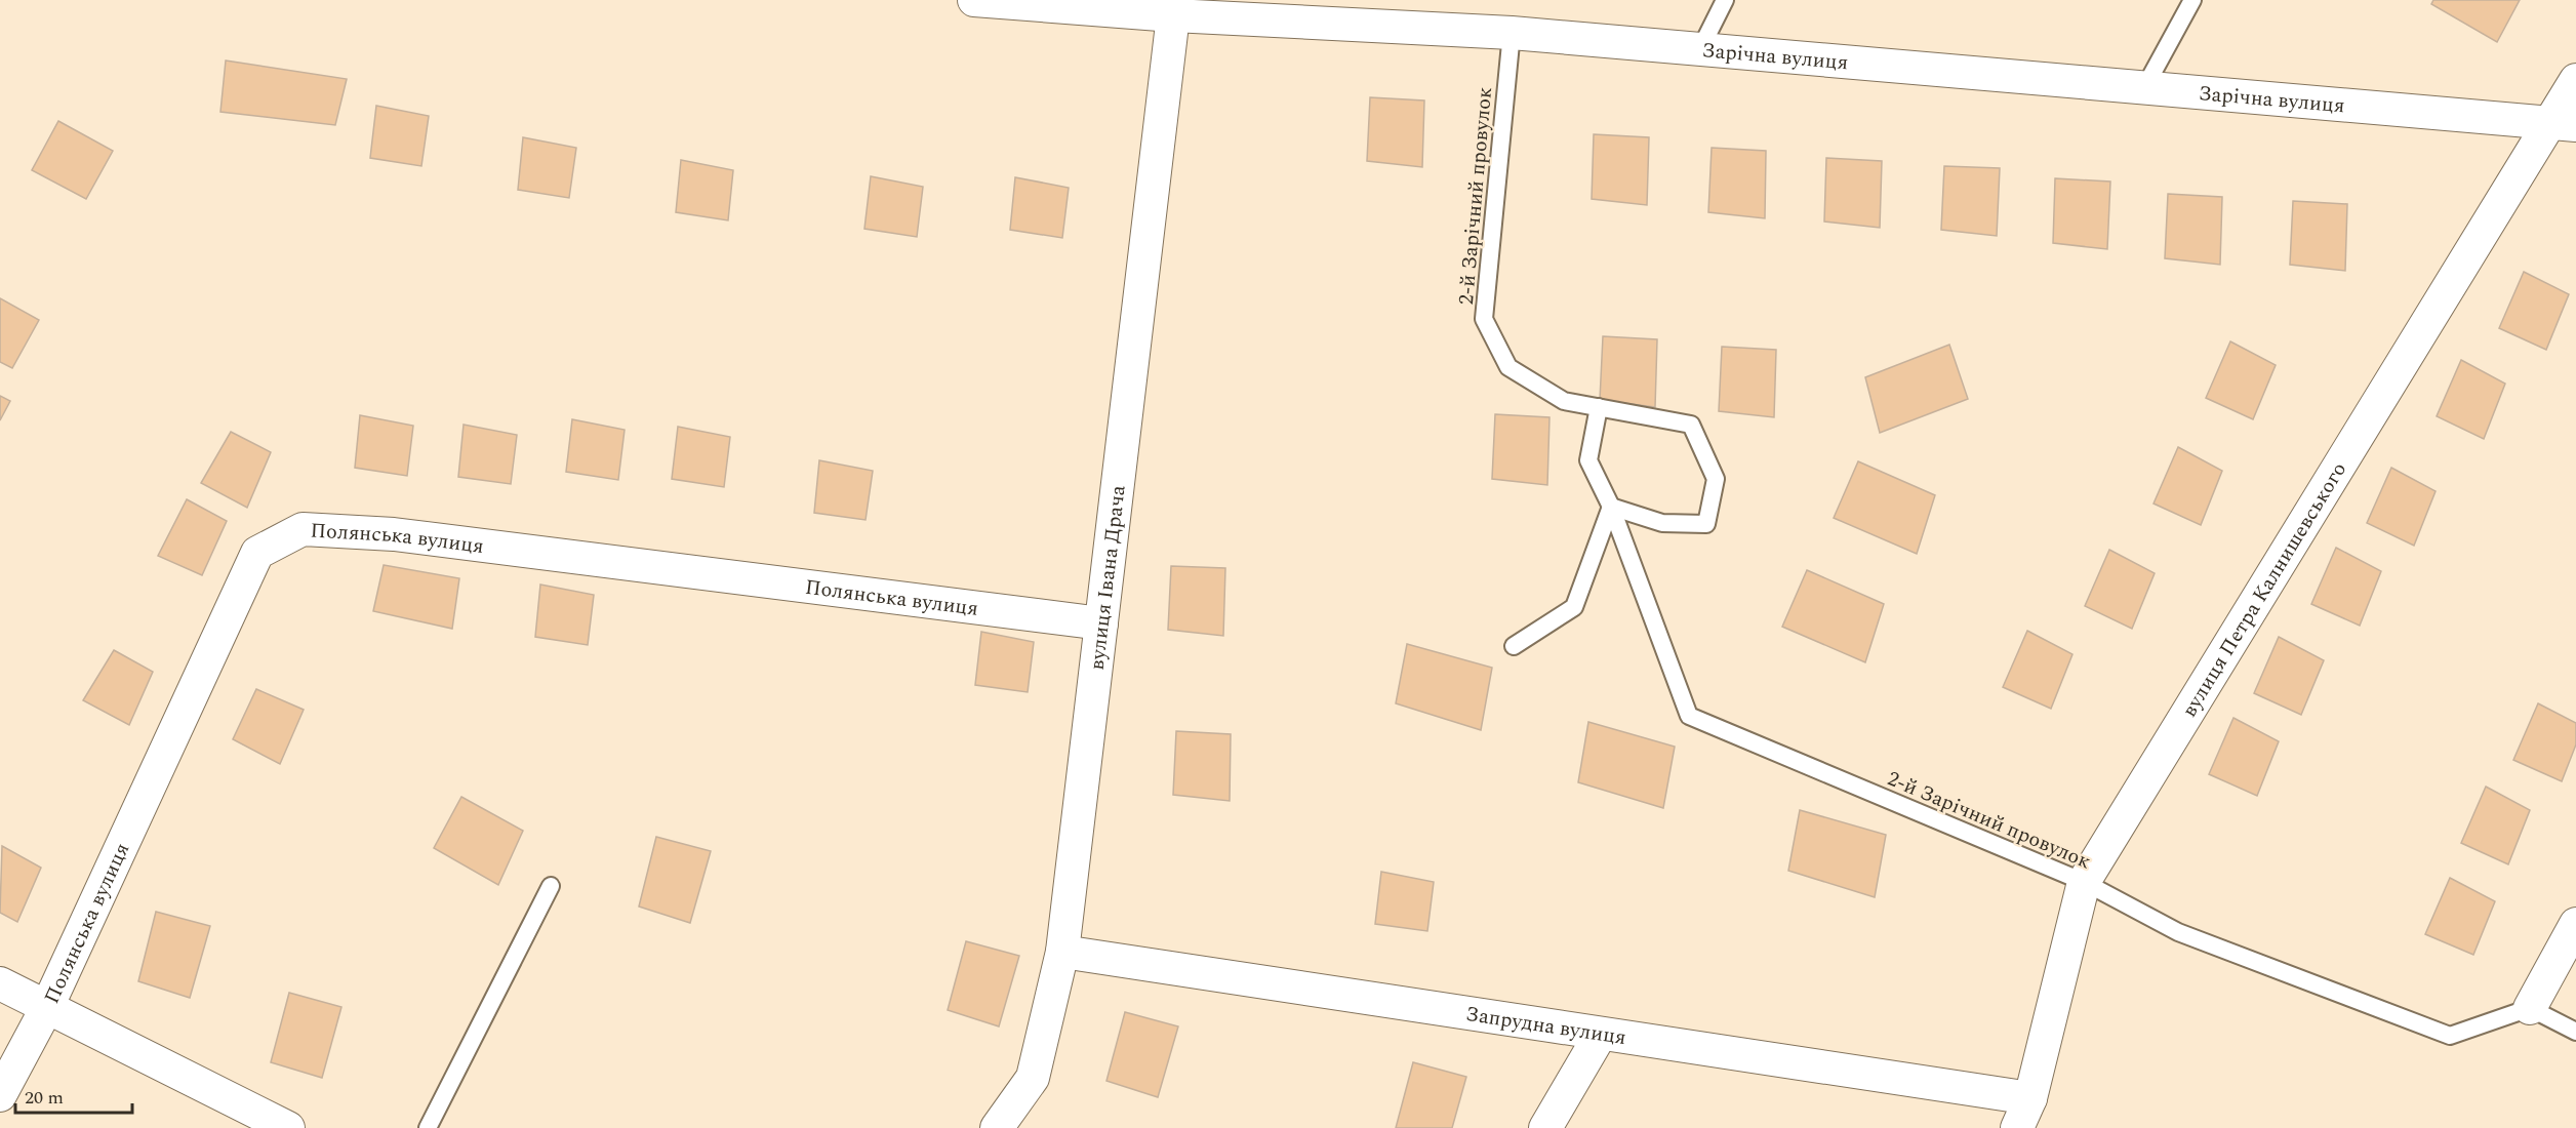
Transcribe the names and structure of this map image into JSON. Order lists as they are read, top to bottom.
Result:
{
  "streets": {
    "street": [
      "Зарічна вулиця",
      "Полянська вулиця",
      "вулиця Івана Драча",
      "вулиця Петра Калнишевського",
      "Запрудна вулиця"
    ],
    "lane": ["2-й Зарічний провулок"]
  },
  "crossings": [
    ["Зарічна вулиця", "2-й Зарічний провулок"],
    ["Зарічна вулиця", "вулиця Івана Драча"],
    ["Зарічна вулиця", "вулиця Петра Калнишевського"],
    ["2-й Зарічний провулок", "вулиця Петра Калнишевського"],
    ["Полянська вулиця", "вулиця Івана Драча"],
    ["вулиця Івана Драча", "Запрудна вулиця"],
    ["вулиця Петра Калнишевського", "Запрудна вулиця"]
  ],
  "scale_bar": "20 m"
}
